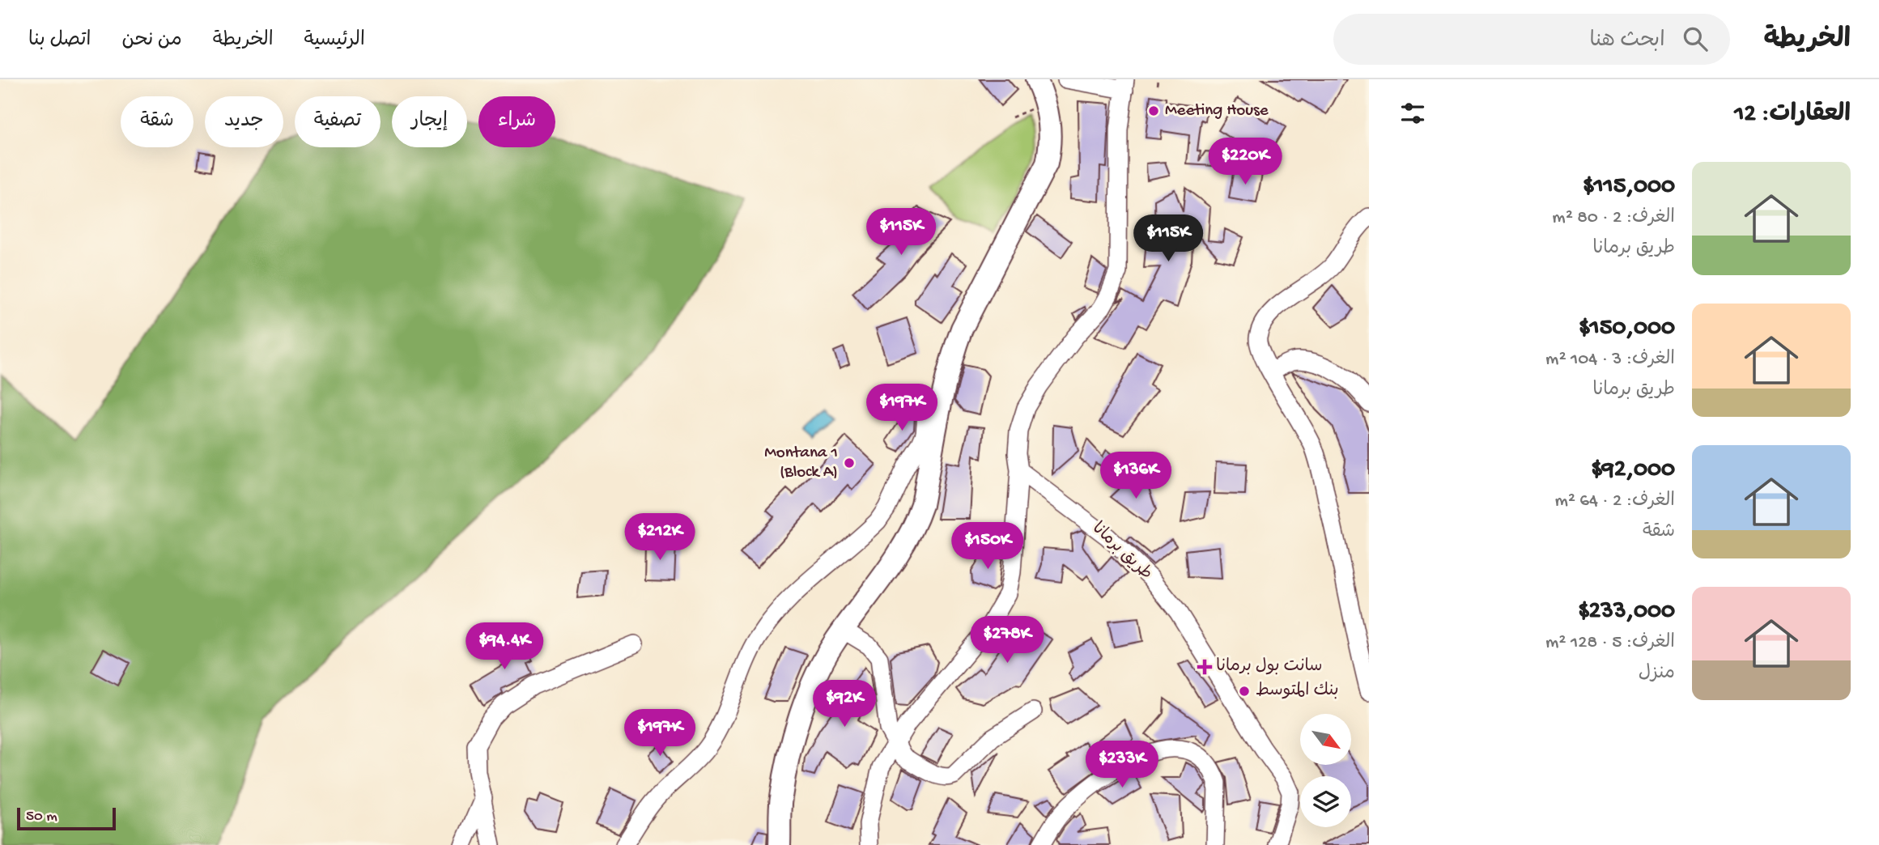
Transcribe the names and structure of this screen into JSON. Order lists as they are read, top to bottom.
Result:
{
  "streets": {
    "street": ["طريق برمانا"]
  },
  "places": {
    "other": ["Meeting House", "Montana 1 (Block A)", "بنك المتوسط"],
    "health": ["سانت بول برمانا"]
  },
  "scale_bar": "50 m",
  "north": "bottom right",
  "page": {
    "header": "الخريطة",
    "search": "ابحث هنا",
    "nav": [
      "الرئيسية",
      "الخريطة",
      "من نحن",
      "اتصل بنا"
    ],
    "heading": "العقارات: 12",
    "chip": [
      "شراء",
      "إيجار",
      "تصفية",
      "جديد",
      "شقة"
    ],
    "price": [
      "$220K",
      "$115K",
      "$115K",
      "$197K",
      "$136K",
      "$212K",
      "$150K",
      "$278K",
      "$94.4K",
      "$92K",
      "$197K",
      "$233K"
    ],
    "list": [
      {
        "name": "$115,000",
        "note": "الغرف: 2 · 80 m² · طريق برمانا"
      },
      {
        "name": "$150,000",
        "note": "الغرف: 3 · 104 m² · طريق برمانا"
      },
      {
        "name": "$92,000",
        "note": "الغرف: 2 · 64 m² · شقة"
      },
      {
        "name": "$233,000",
        "note": "الغرف: 5 · 128 m² · منزل"
      }
    ],
    "scale": "50 m"
  }
}
